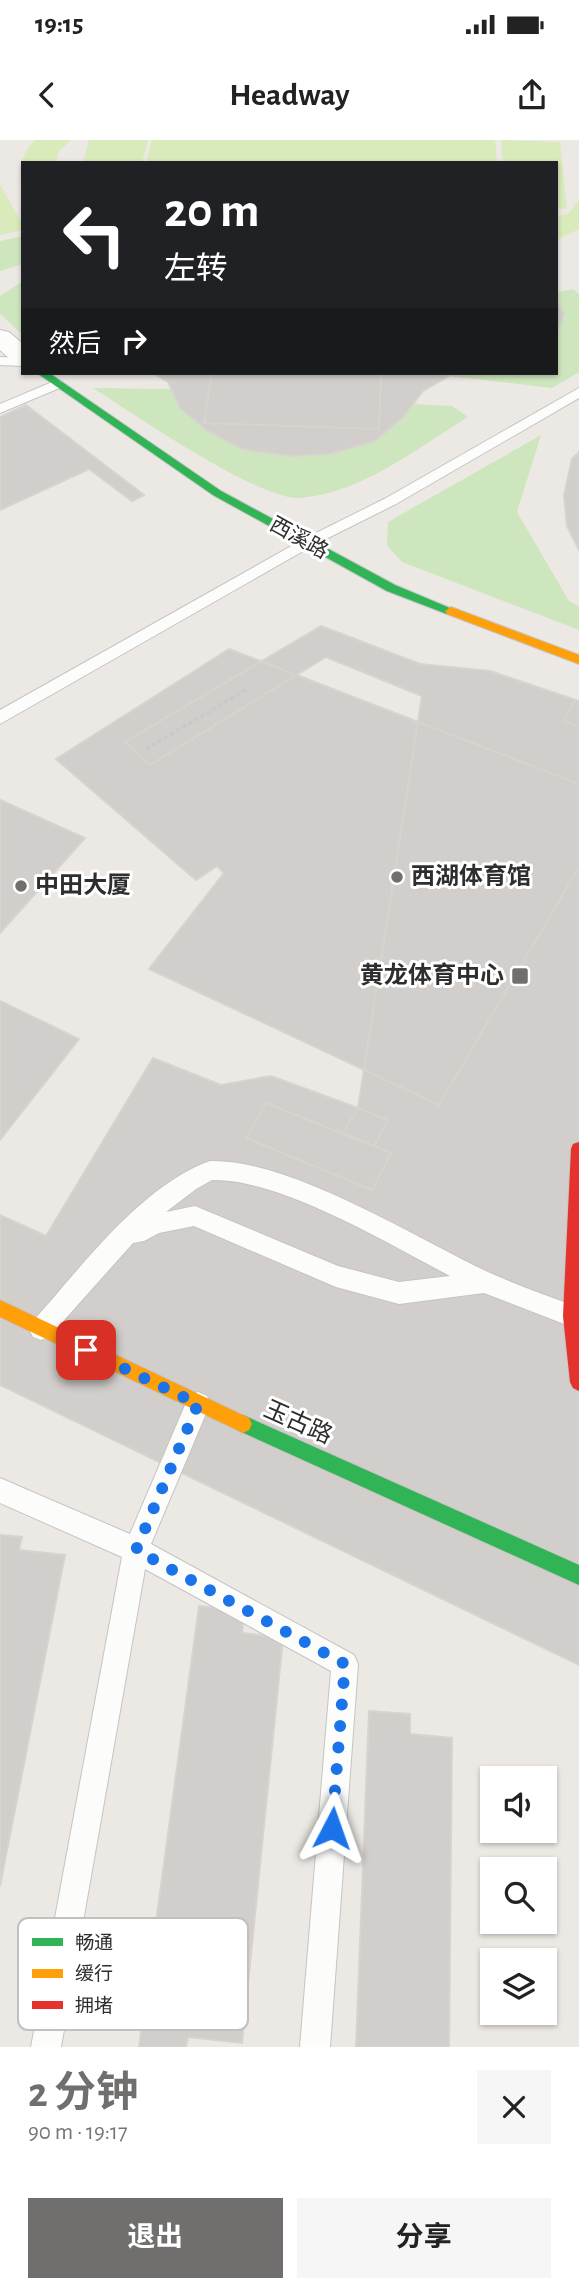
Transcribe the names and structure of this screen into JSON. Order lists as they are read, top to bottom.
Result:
{
  "streets": {
    "street": ["西溪路", "玉古路"]
  },
  "places": {
    "other": ["西湖体育馆", "中田大厦"],
    "transit": ["黄龙体育中心"]
  },
  "legend": ["畅通", "缓行", "拥堵"],
  "page": {
    "status": "19:15",
    "header": "Headway",
    "turn": ["20 m", "左转"],
    "then": "然后",
    "heading": ["2 分钟", "90 m · 19:17"],
    "buttons": ["退出", "分享"]
  }
}
